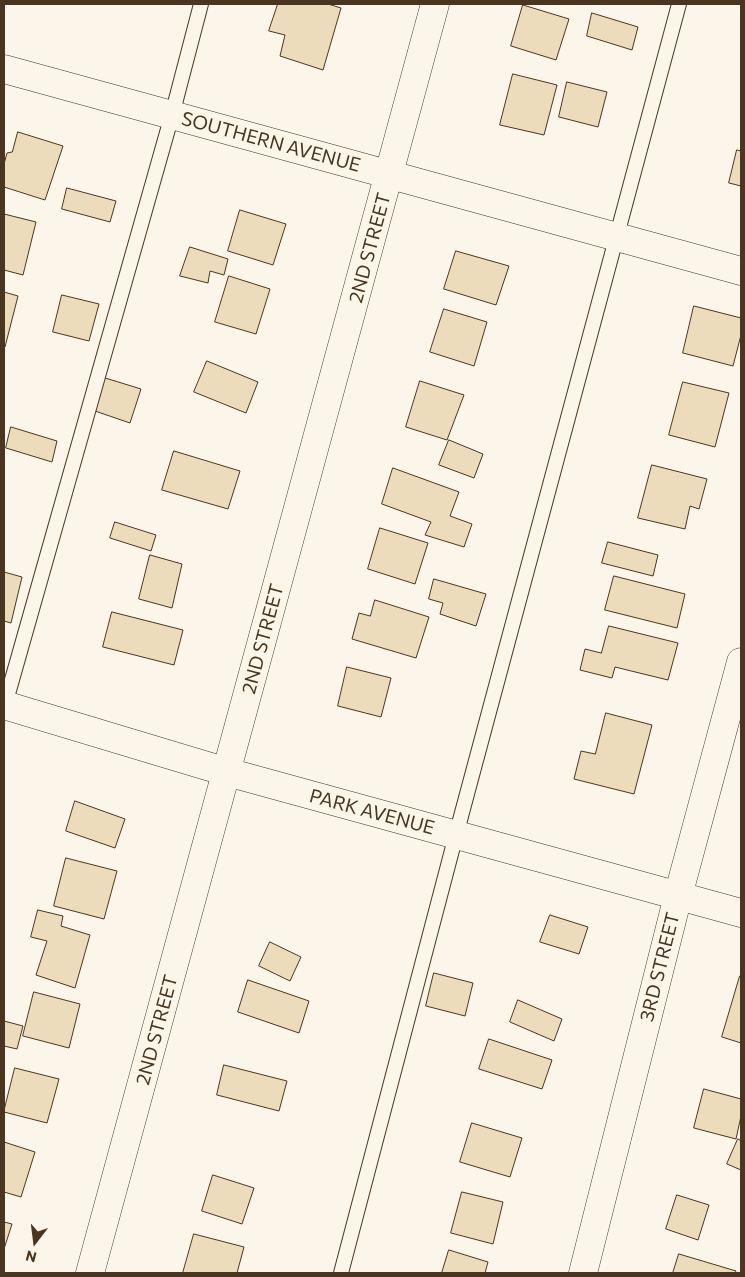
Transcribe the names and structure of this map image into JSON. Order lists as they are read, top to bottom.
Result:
{
  "streets": {
    "street": [
      "SOUTHERN AVENUE",
      "2ND STREET",
      "PARK AVENUE",
      "3RD STREET"
    ]
  },
  "crossings": [
    ["SOUTHERN AVENUE", "2ND STREET"],
    ["2ND STREET", "PARK AVENUE"],
    ["PARK AVENUE", "3RD STREET"]
  ],
  "north": "bottom"
}
